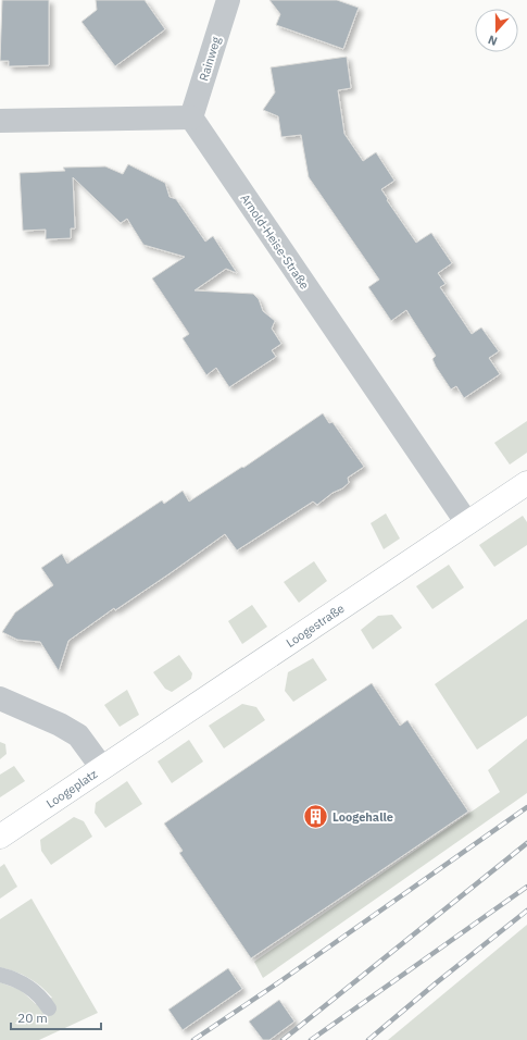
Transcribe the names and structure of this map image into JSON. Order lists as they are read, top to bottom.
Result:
{
  "streets": {
    "street": [
      "Rainweg",
      "Arnold-Heise-Straße",
      "Loogestraße",
      "Loogeplatz"
    ]
  },
  "crossings": [
    ["Rainweg", "Arnold-Heise-Straße"],
    ["Arnold-Heise-Straße", "Loogestraße"],
    ["Loogestraße", "Loogeplatz"]
  ],
  "places": {
    "building": ["Loogehalle"]
  },
  "scale_bar": "20 m",
  "north": "bottom"
}
